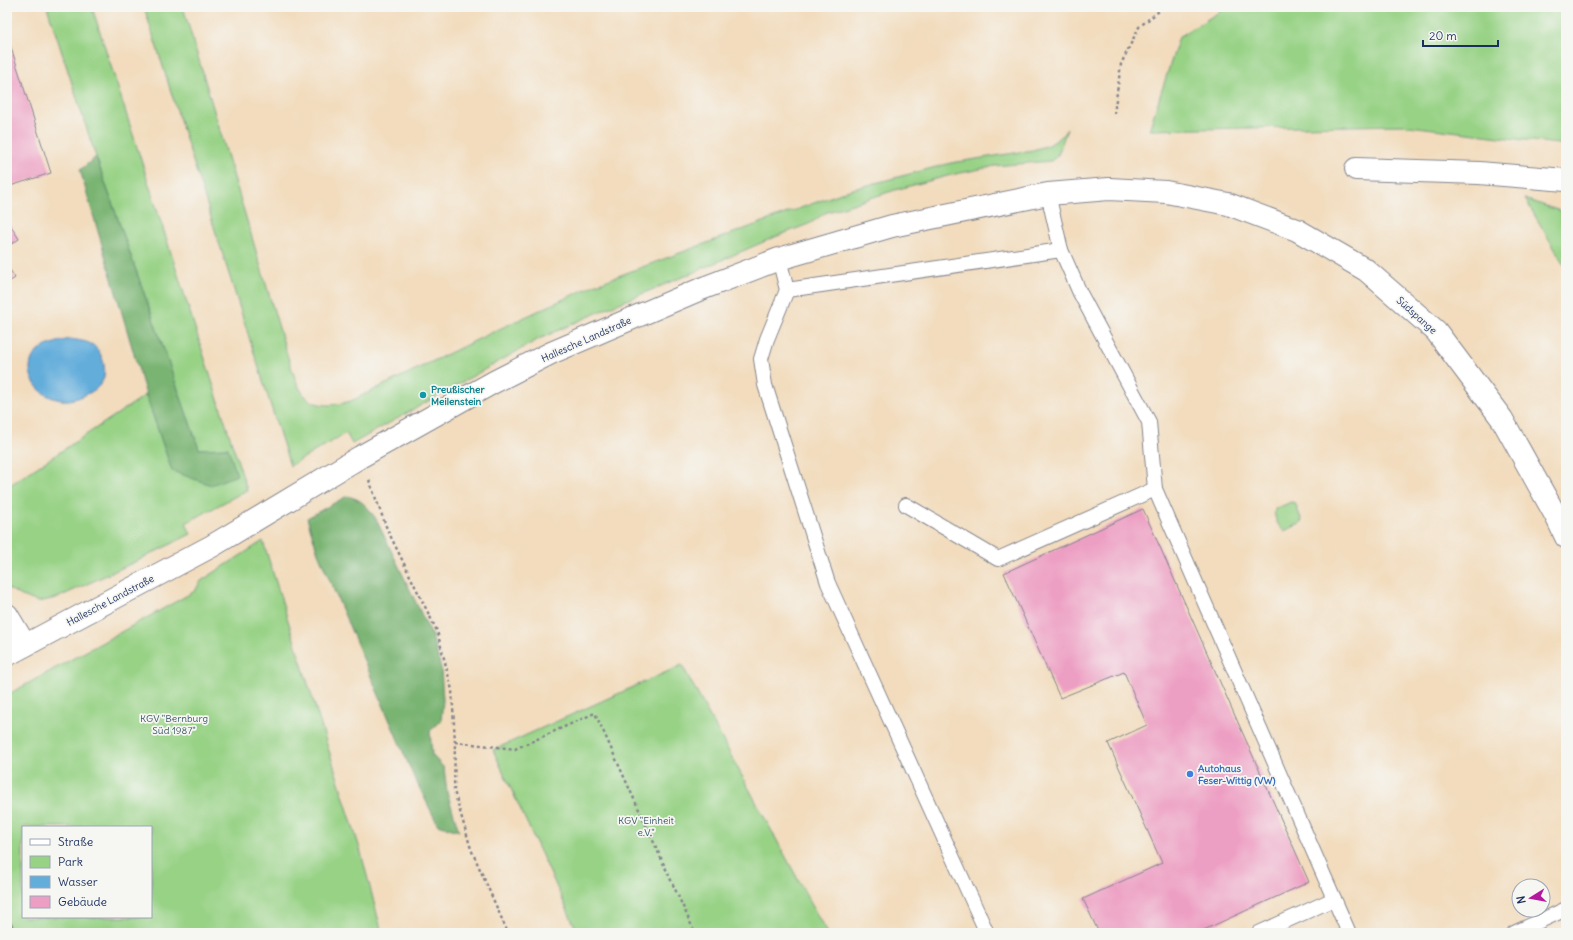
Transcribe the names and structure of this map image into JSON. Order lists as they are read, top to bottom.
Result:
{
  "streets": {
    "main road": ["Südspange", "Hallesche Landstraße"]
  },
  "crossings": [
    ["Südspange", "Hallesche Landstraße"]
  ],
  "parks": ["KGV \"Bernburg Süd 1987\"", "KGV \"Einheit e.V.\""],
  "places": ["Preußischer Meilenstein", "Autohaus Feser-Wittig (VW)"],
  "legend": [
    "Straße",
    "Park",
    "Wasser",
    "Gebäude"
  ],
  "scale_bar": "20 m",
  "north": "left"
}
